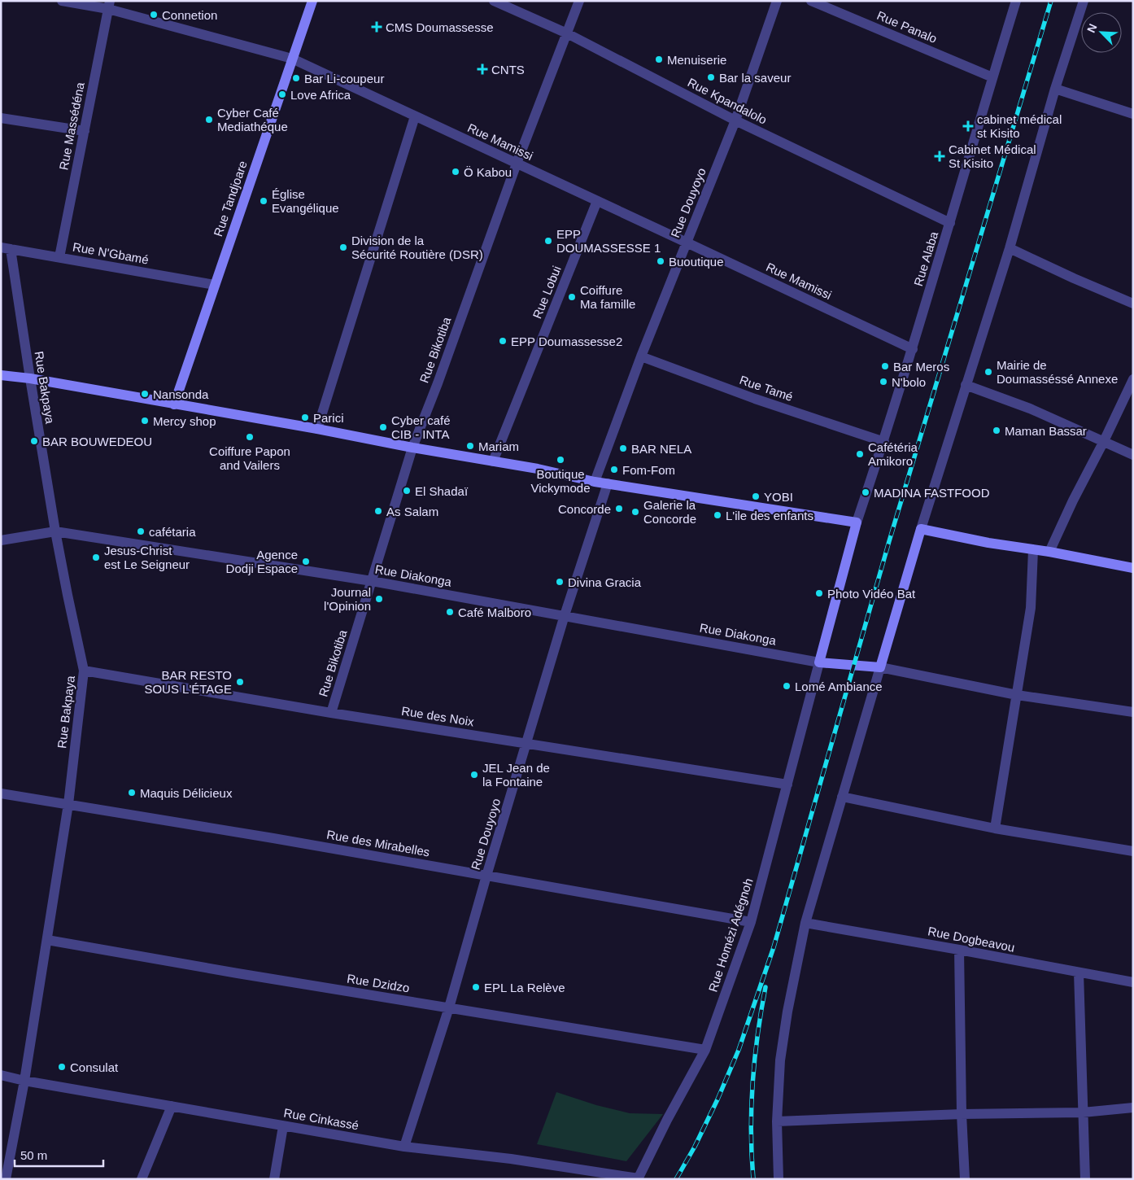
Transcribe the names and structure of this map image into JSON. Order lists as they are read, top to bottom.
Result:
{
  "streets": {
    "main road": ["Rue Tandjoare"],
    "street": [
      "Rue Panalo",
      "Rue Kpandalolo",
      "Rue Massédéna",
      "Rue Mamissi",
      "Rue Douyoyo",
      "Rue N'Gbamé",
      "Rue Alaba",
      "Rue Lobui",
      "Rue Bikotiba",
      "Rue Bakpaya",
      "Rue Tamé",
      "Rue Diakonga",
      "Rue des Noix",
      "Rue des Mirabelles",
      "Rue Homézi Adégnoh",
      "Rue Dogbeavou",
      "Rue Dzidzo",
      "Rue Cinkassé"
    ]
  },
  "crossings": [
    ["Rue Panalo", "Rue Alaba"],
    ["Rue Kpandalolo", "Rue Douyoyo"],
    ["Rue Kpandalolo", "Rue Alaba"],
    ["Rue Kpandalolo", "Rue Bikotiba"],
    ["Rue Massédéna", "Rue Mamissi"],
    ["Rue Massédéna", "Rue N'Gbamé"],
    ["Rue Mamissi", "Rue Tandjoare"],
    ["Rue Mamissi", "Rue Douyoyo"],
    ["Rue Mamissi", "Rue Alaba"],
    ["Rue Mamissi", "Rue Lobui"],
    ["Rue Mamissi", "Rue Bikotiba"],
    ["Rue Tandjoare", "Rue N'Gbamé"],
    ["Rue Douyoyo", "Rue Tamé"],
    ["Rue Douyoyo", "Rue Diakonga"],
    ["Rue Douyoyo", "Rue des Noix"],
    ["Rue Douyoyo", "Rue des Mirabelles"],
    ["Rue Douyoyo", "Rue Dzidzo"],
    ["Rue Douyoyo", "Rue Cinkassé"],
    ["Rue N'Gbamé", "Rue Bakpaya"],
    ["Rue Alaba", "Rue Tamé"],
    ["Rue Bikotiba", "Rue Diakonga"],
    ["Rue Bikotiba", "Rue des Noix"],
    ["Rue Bakpaya", "Rue Diakonga"],
    ["Rue Bakpaya", "Rue des Noix"],
    ["Rue Bakpaya", "Rue des Mirabelles"],
    ["Rue Bakpaya", "Rue Dzidzo"],
    ["Rue Bakpaya", "Rue Cinkassé"],
    ["Rue Diakonga", "Rue Homézi Adégnoh"],
    ["Rue des Noix", "Rue Homézi Adégnoh"],
    ["Rue des Mirabelles", "Rue Homézi Adégnoh"],
    ["Rue Homézi Adégnoh", "Rue Dzidzo"],
    ["Rue Homézi Adégnoh", "Rue Cinkassé"]
  ],
  "places": {
    "other": [
      "Connetion",
      "Menuiserie",
      "Bar la saveur",
      "Bar Li-coupeur",
      "Love Africa",
      "Cyber Café Mediathéque",
      "Ö Kabou",
      "Église Evangélique",
      "EPP DOUMASSESSE 1",
      "Division de la Sécurité Routière (DSR)",
      "Buoutique",
      "Coiffure Ma famille",
      "EPP Doumassesse2",
      "Bar Meros",
      "Mairie de Doumasséssé Annexe",
      "N'bolo",
      "Nansonda",
      "Parici",
      "Mercy shop",
      "Cyber café CIB - INTA",
      "Maman Bassar",
      "Coiffure Papon and Vailers",
      "BAR BOUWEDEOU",
      "Mariam",
      "BAR NELA",
      "Cafétéria Amikoro",
      "Boutique Vickymode",
      "Fom-Fom",
      "El Shadaï",
      "MADINA FASTFOOD",
      "YOBI",
      "Concorde",
      "As Salam",
      "Galerie la Concorde",
      "L'ile des enfants",
      "cafétaria",
      "Jesus-Christ est Le Seigneur",
      "Agence Dodji Espace",
      "Divina Gracia",
      "Photo Vidéo Bat",
      "Journal l'Opinion",
      "Café Malboro",
      "BAR RESTO SOUS L'ÉTAGE",
      "Lomé Ambiance",
      "JEL Jean de la Fontaine",
      "Maquis Délicieux",
      "EPL La Relève",
      "Consulat"
    ],
    "health": [
      "CMS Doumassesse",
      "CNTS",
      "cabinet médical st Kisito",
      "Cabinet Médical St Kisito"
    ]
  },
  "scale_bar": "50 m",
  "north": "top left"
}
